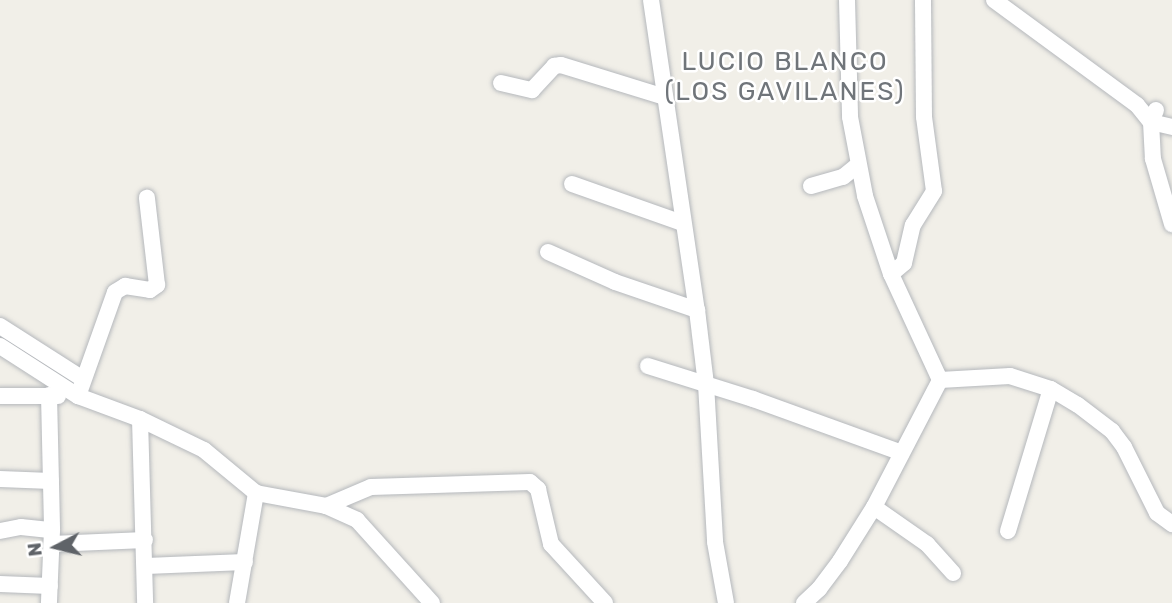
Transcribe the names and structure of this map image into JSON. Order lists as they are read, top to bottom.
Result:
{
  "districts": ["LUCIO BLANCO (LOS GAVILANES)"],
  "north": "left"
}
